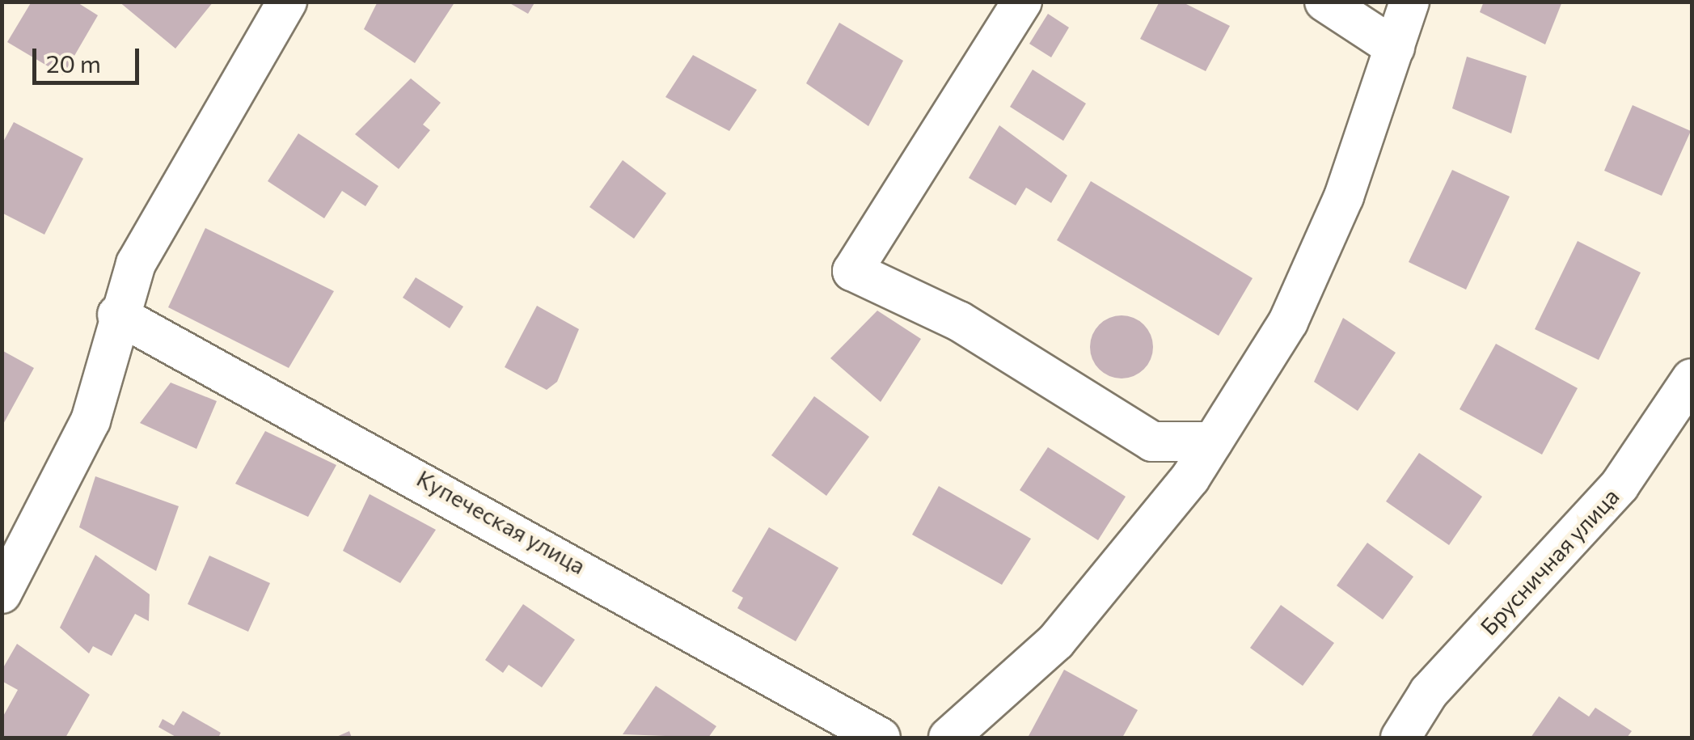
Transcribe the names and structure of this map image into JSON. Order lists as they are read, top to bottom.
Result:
{
  "streets": {
    "street": ["Купеческая улица", "Брусничная улица"]
  },
  "scale_bar": "20 m"
}
